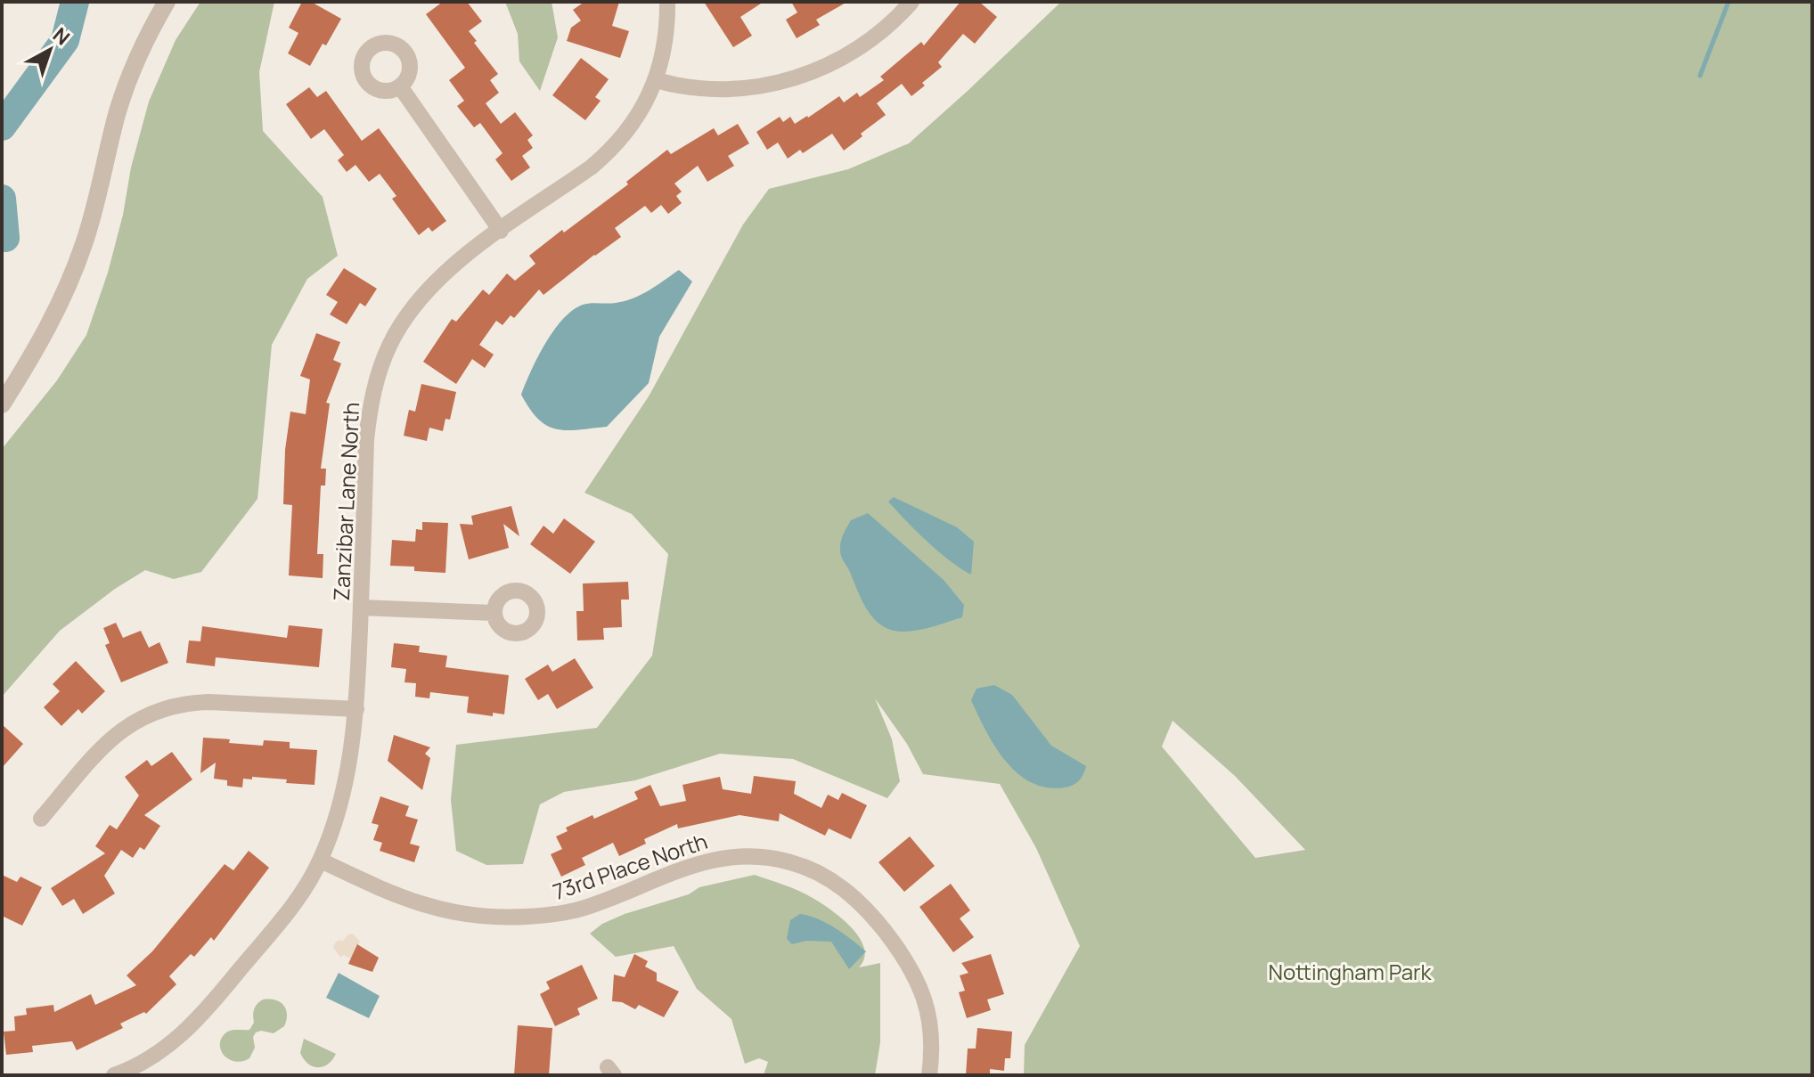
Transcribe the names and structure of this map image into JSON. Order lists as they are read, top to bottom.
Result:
{
  "streets": {
    "street": ["Zanzibar Lane North", "73rd Place North"]
  },
  "crossings": [
    ["Zanzibar Lane North", "73rd Place North"]
  ],
  "parks": ["Nottingham Park"],
  "north": "top right"
}
